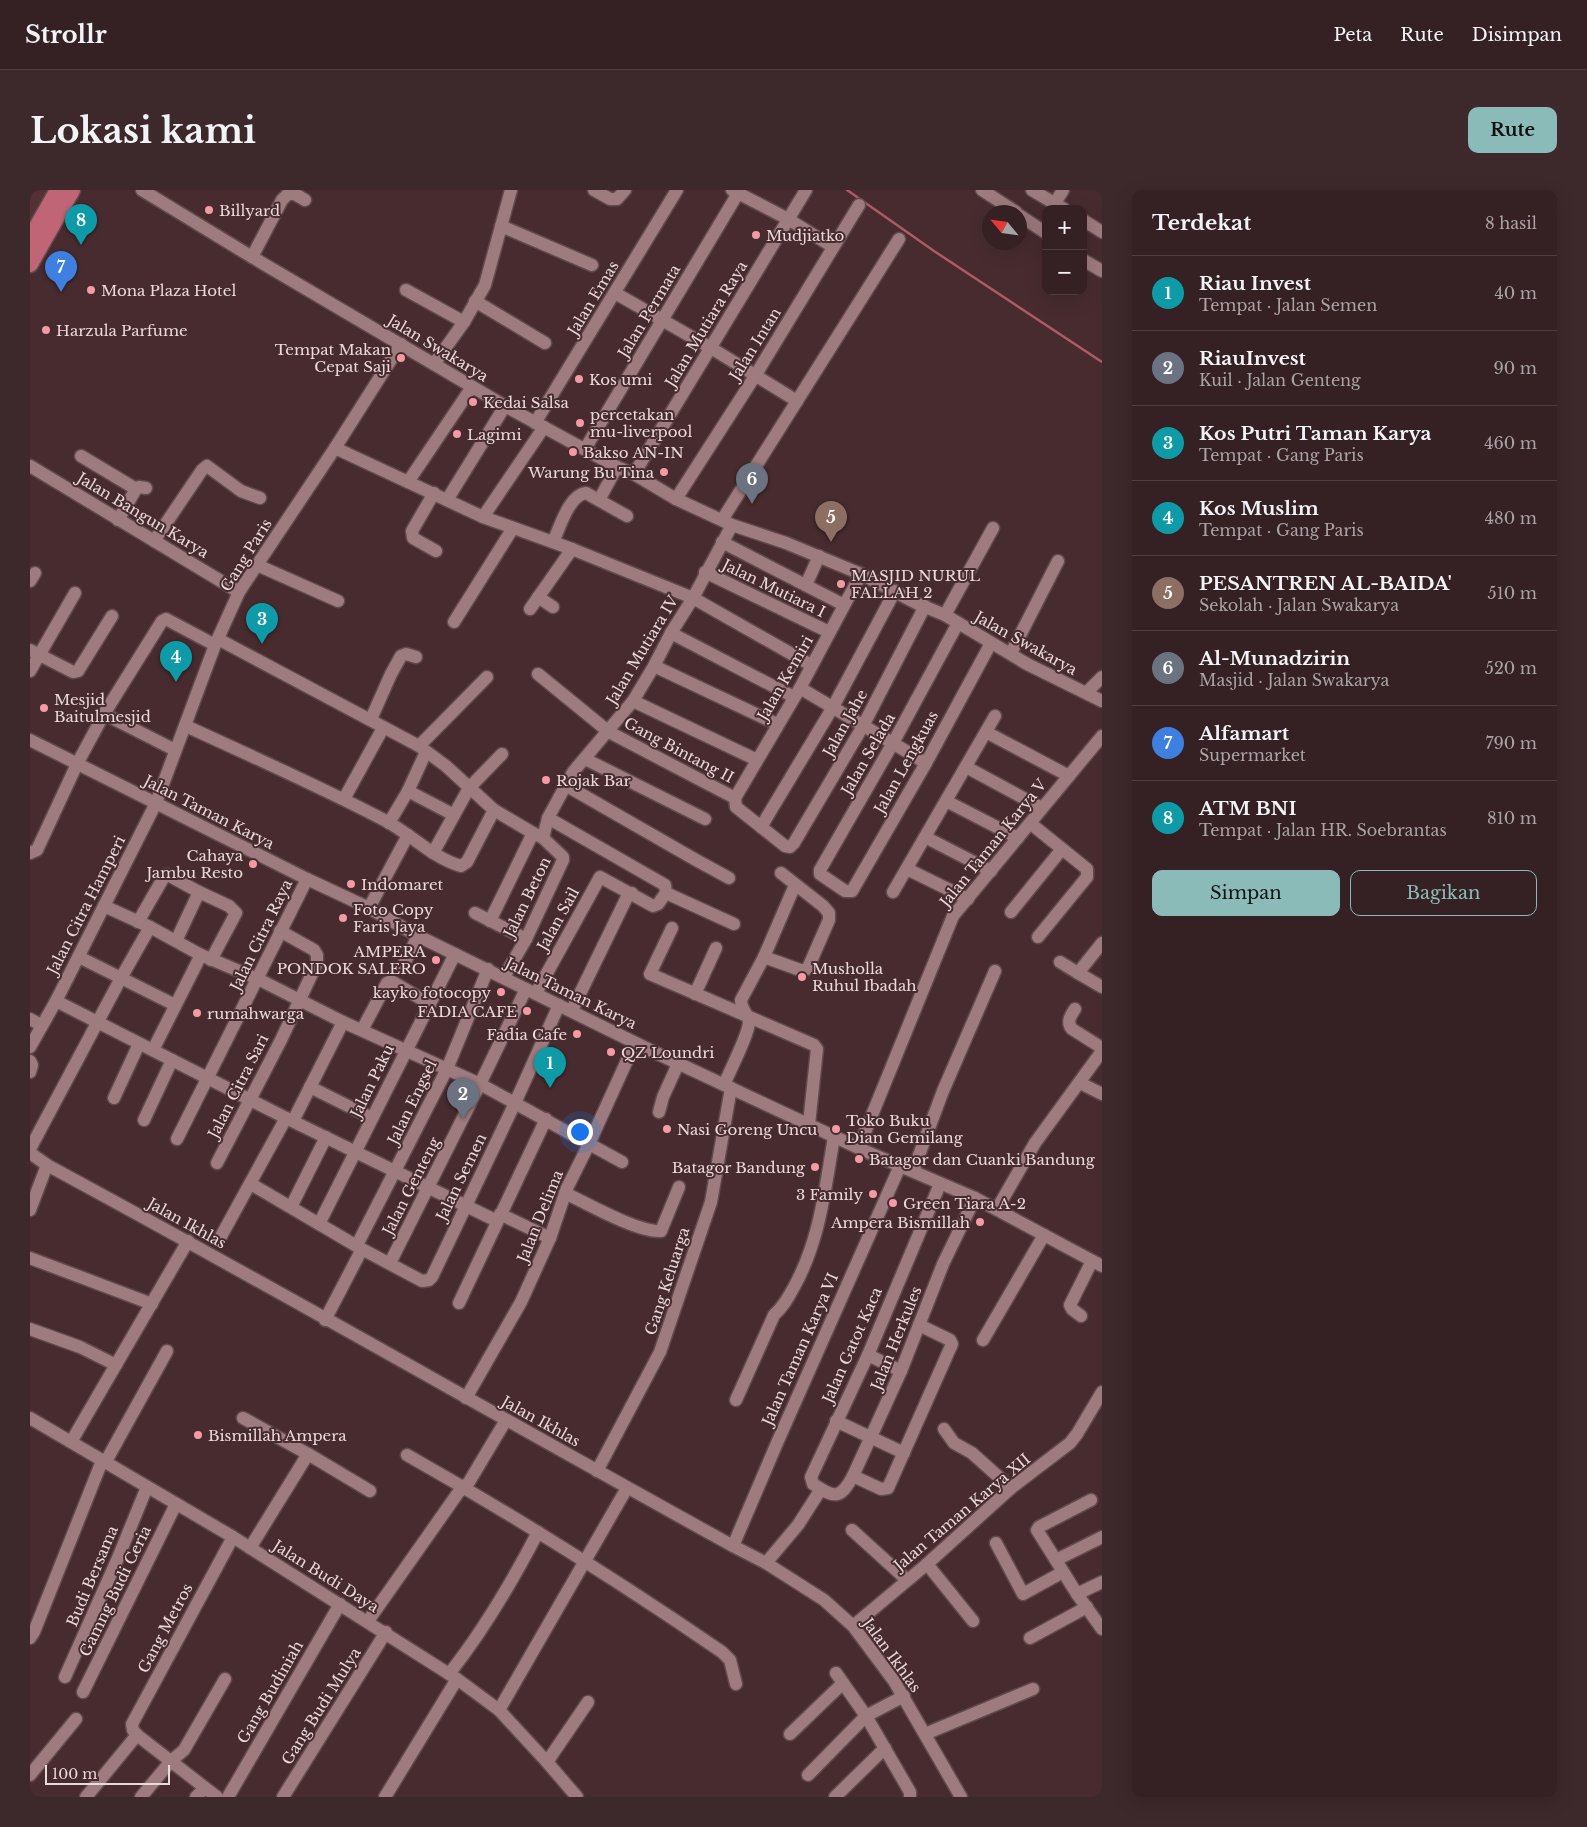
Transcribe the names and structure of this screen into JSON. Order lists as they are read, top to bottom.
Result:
{
  "streets": {
    "street": [
      "Jalan Emas",
      "Jalan Permata",
      "Jalan Mutiara Raya",
      "Jalan Intan",
      "Jalan Swakarya",
      "Jalan Bangun Karya",
      "Gang Paris",
      "Jalan Mutiara I",
      "Jalan Mutiara IV",
      "Jalan Kemiri",
      "Jalan Jahe",
      "Gang Bintang II",
      "Jalan Selada",
      "Jalan Lengkuas",
      "Jalan Taman Karya",
      "Jalan Taman Karya V",
      "Jalan Beton",
      "Jalan Citra Hamperi",
      "Jalan Sail",
      "Jalan Citra Raya",
      "Jalan Paku",
      "Jalan Citra Sari",
      "Jalan Engsel",
      "Jalan Semen",
      "Jalan Genteng",
      "Jalan Delima",
      "Jalan Ikhlas",
      "Gang Keluarga",
      "Jalan Herkules",
      "Jalan Gatot Kaca",
      "Jalan Taman Karya VI",
      "Jalan Taman Karya XII",
      "Budi Bersama",
      "Jalan Budi Daya",
      "Gamng Budi Ceria",
      "Gang Metros",
      "Gang Budiniah",
      "Gang Budi Mulya"
    ]
  },
  "crossings": [
    ["Jalan Emas", "Jalan Swakarya"],
    ["Jalan Permata", "Jalan Swakarya"],
    ["Jalan Mutiara Raya", "Jalan Swakarya"],
    ["Jalan Intan", "Jalan Swakarya"],
    ["Jalan Swakarya", "Gang Paris"],
    ["Jalan Swakarya", "Jalan Mutiara IV"],
    ["Jalan Swakarya", "Jalan Kemiri"],
    ["Jalan Swakarya", "Jalan Jahe"],
    ["Jalan Swakarya", "Jalan Selada"],
    ["Jalan Swakarya", "Jalan Lengkuas"],
    ["Jalan Bangun Karya", "Gang Paris"],
    ["Gang Paris", "Jalan Taman Karya"],
    ["Gang Paris", "Jalan Citra Hamperi"],
    ["Jalan Mutiara I", "Jalan Mutiara IV"],
    ["Jalan Mutiara I", "Jalan Kemiri"],
    ["Jalan Mutiara IV", "Gang Bintang II"],
    ["Jalan Mutiara IV", "Jalan Beton"],
    ["Jalan Kemiri", "Gang Bintang II"],
    ["Jalan Selada", "Jalan Lengkuas"],
    ["Jalan Taman Karya", "Jalan Taman Karya V"],
    ["Jalan Taman Karya", "Jalan Beton"],
    ["Jalan Taman Karya", "Jalan Citra Hamperi"],
    ["Jalan Taman Karya", "Jalan Sail"],
    ["Jalan Taman Karya", "Jalan Citra Raya"],
    ["Jalan Taman Karya", "Jalan Paku"],
    ["Jalan Taman Karya", "Jalan Engsel"],
    ["Jalan Taman Karya", "Jalan Semen"],
    ["Jalan Taman Karya", "Jalan Genteng"],
    ["Jalan Taman Karya", "Jalan Delima"],
    ["Jalan Taman Karya", "Gang Keluarga"],
    ["Jalan Taman Karya", "Jalan Herkules"],
    ["Jalan Taman Karya", "Jalan Gatot Kaca"],
    ["Jalan Taman Karya", "Jalan Taman Karya VI"],
    ["Jalan Sail", "Jalan Genteng"],
    ["Jalan Citra Raya", "Jalan Citra Sari"],
    ["Jalan Engsel", "Jalan Ikhlas"],
    ["Jalan Semen", "Jalan Genteng"],
    ["Jalan Delima", "Jalan Ikhlas"],
    ["Jalan Ikhlas", "Gang Keluarga"],
    ["Jalan Ikhlas", "Jalan Taman Karya VI"],
    ["Jalan Ikhlas", "Jalan Taman Karya XII"],
    ["Jalan Herkules", "Jalan Gatot Kaca"],
    ["Budi Bersama", "Jalan Budi Daya"],
    ["Jalan Budi Daya", "Gamng Budi Ceria"],
    ["Jalan Budi Daya", "Gang Metros"],
    ["Jalan Budi Daya", "Gang Budiniah"],
    ["Jalan Budi Daya", "Gang Budi Mulya"]
  ],
  "places": [
    "Billyard",
    "Mudjiatko",
    "Mona Plaza Hotel",
    "Harzula Parfume",
    "Tempat Makan Cepat Saji",
    "Kos umi",
    "Kedai Salsa",
    "percetakan mu-liverpool",
    "Lagimi",
    "Bakso AN-IN",
    "Warung Bu Tina",
    "MASJID NURUL FALLAH 2",
    "Mesjid Baitulmesjid",
    "Rojak Bar",
    "Cahaya Jambu Resto",
    "Indomaret",
    "Foto Copy Faris Jaya",
    "AMPERA PONDOK SALERO",
    "Musholla Ruhul Ibadah",
    "kayko fotocopy",
    "FADIA CAFE",
    "rumahwarga",
    "Fadia Cafe",
    "QZ Loundri",
    "Nasi Goreng Uncu",
    "Toko Buku Dian Gemilang",
    "Batagor dan Cuanki Bandung",
    "Batagor Bandung",
    "3 Family",
    "Green Tiara A-2",
    "Ampera Bismillah",
    "Bismillah Ampera"
  ],
  "scale_bar": "100 m",
  "north": "top left",
  "page": {
    "header": "Strollr",
    "nav": ["Peta", "Rute", "Disimpan"],
    "buttons": [
      "Rute",
      ["Simpan", "Bagikan"]
    ],
    "title": "Lokasi kami",
    "heading": ["Terdekat", "8 hasil"],
    "pins": [
      "8",
      "7",
      "6",
      "5",
      "3",
      "4",
      "1",
      "2"
    ],
    "map_buttons": ["+", "−"],
    "list": [
      {
        "mark": "1",
        "name": "Riau Invest",
        "note": "Tempat · Jalan Semen",
        "value": "40 m"
      },
      {
        "mark": "2",
        "name": "RiauInvest",
        "note": "Kuil · Jalan Genteng",
        "value": "90 m"
      },
      {
        "mark": "3",
        "name": "Kos Putri Taman Karya",
        "note": "Tempat · Gang Paris",
        "value": "460 m"
      },
      {
        "mark": "4",
        "name": "Kos Muslim",
        "note": "Tempat · Gang Paris",
        "value": "480 m"
      },
      {
        "mark": "5",
        "name": "PESANTREN AL-BAIDA'",
        "note": "Sekolah · Jalan Swakarya",
        "value": "510 m"
      },
      {
        "mark": "6",
        "name": "Al-Munadzirin",
        "note": "Masjid · Jalan Swakarya",
        "value": "520 m"
      },
      {
        "mark": "7",
        "name": "Alfamart",
        "note": "Supermarket",
        "value": "790 m"
      },
      {
        "mark": "8",
        "name": "ATM BNI",
        "note": "Tempat · Jalan HR. Soebrantas",
        "value": "810 m"
      }
    ],
    "scale": "100 m"
  }
}
